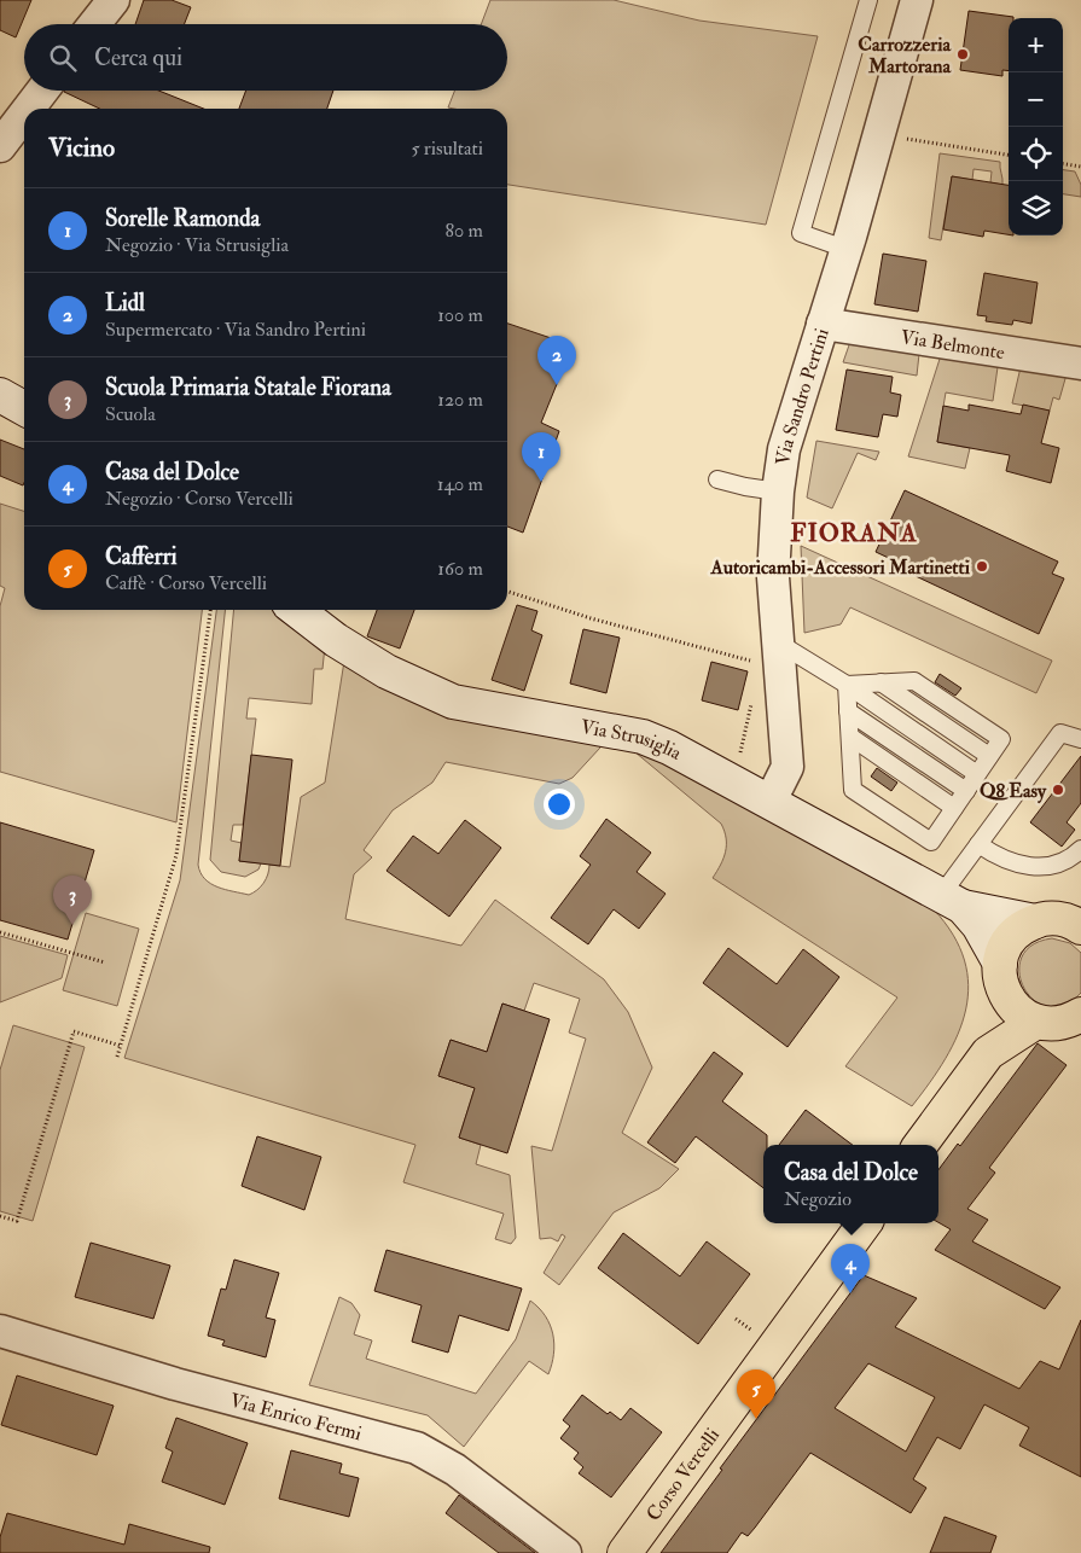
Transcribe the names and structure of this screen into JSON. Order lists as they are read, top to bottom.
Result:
{
  "streets": {
    "main road": ["Via Strusiglia", "Corso Vercelli"],
    "street": ["Via Belmonte", "Via Sandro Pertini", "Via Enrico Fermi"]
  },
  "crossings": [
    ["Via Belmonte", "Via Sandro Pertini"],
    ["Via Sandro Pertini", "Via Strusiglia"]
  ],
  "districts": ["FIORANA"],
  "places": ["Carrozzeria Martorana", "Autoricambi-Accessori Martinetti", "Q8 Easy"],
  "page": {
    "map_buttons": ["+", "−"],
    "search": "Cerca qui",
    "heading": ["Vicino", "5 risultati"],
    "list": [
      {
        "mark": "1",
        "name": "Sorelle Ramonda",
        "note": "Negozio · Via Strusiglia",
        "value": "80 m"
      },
      {
        "mark": "2",
        "name": "Lidl",
        "note": "Supermercato · Via Sandro Pertini",
        "value": "100 m"
      },
      {
        "mark": "3",
        "name": "Scuola Primaria Statale Fiorana",
        "note": "Scuola",
        "value": "120 m"
      },
      {
        "mark": "4",
        "name": "Casa del Dolce",
        "note": "Negozio · Corso Vercelli",
        "value": "140 m"
      },
      {
        "mark": "5",
        "name": "Cafferri",
        "note": "Caffè · Corso Vercelli",
        "value": "160 m"
      }
    ],
    "pins": [
      "2",
      "1",
      "3",
      "4",
      "5"
    ],
    "popup": ["Casa del Dolce", "Negozio"]
  }
}
